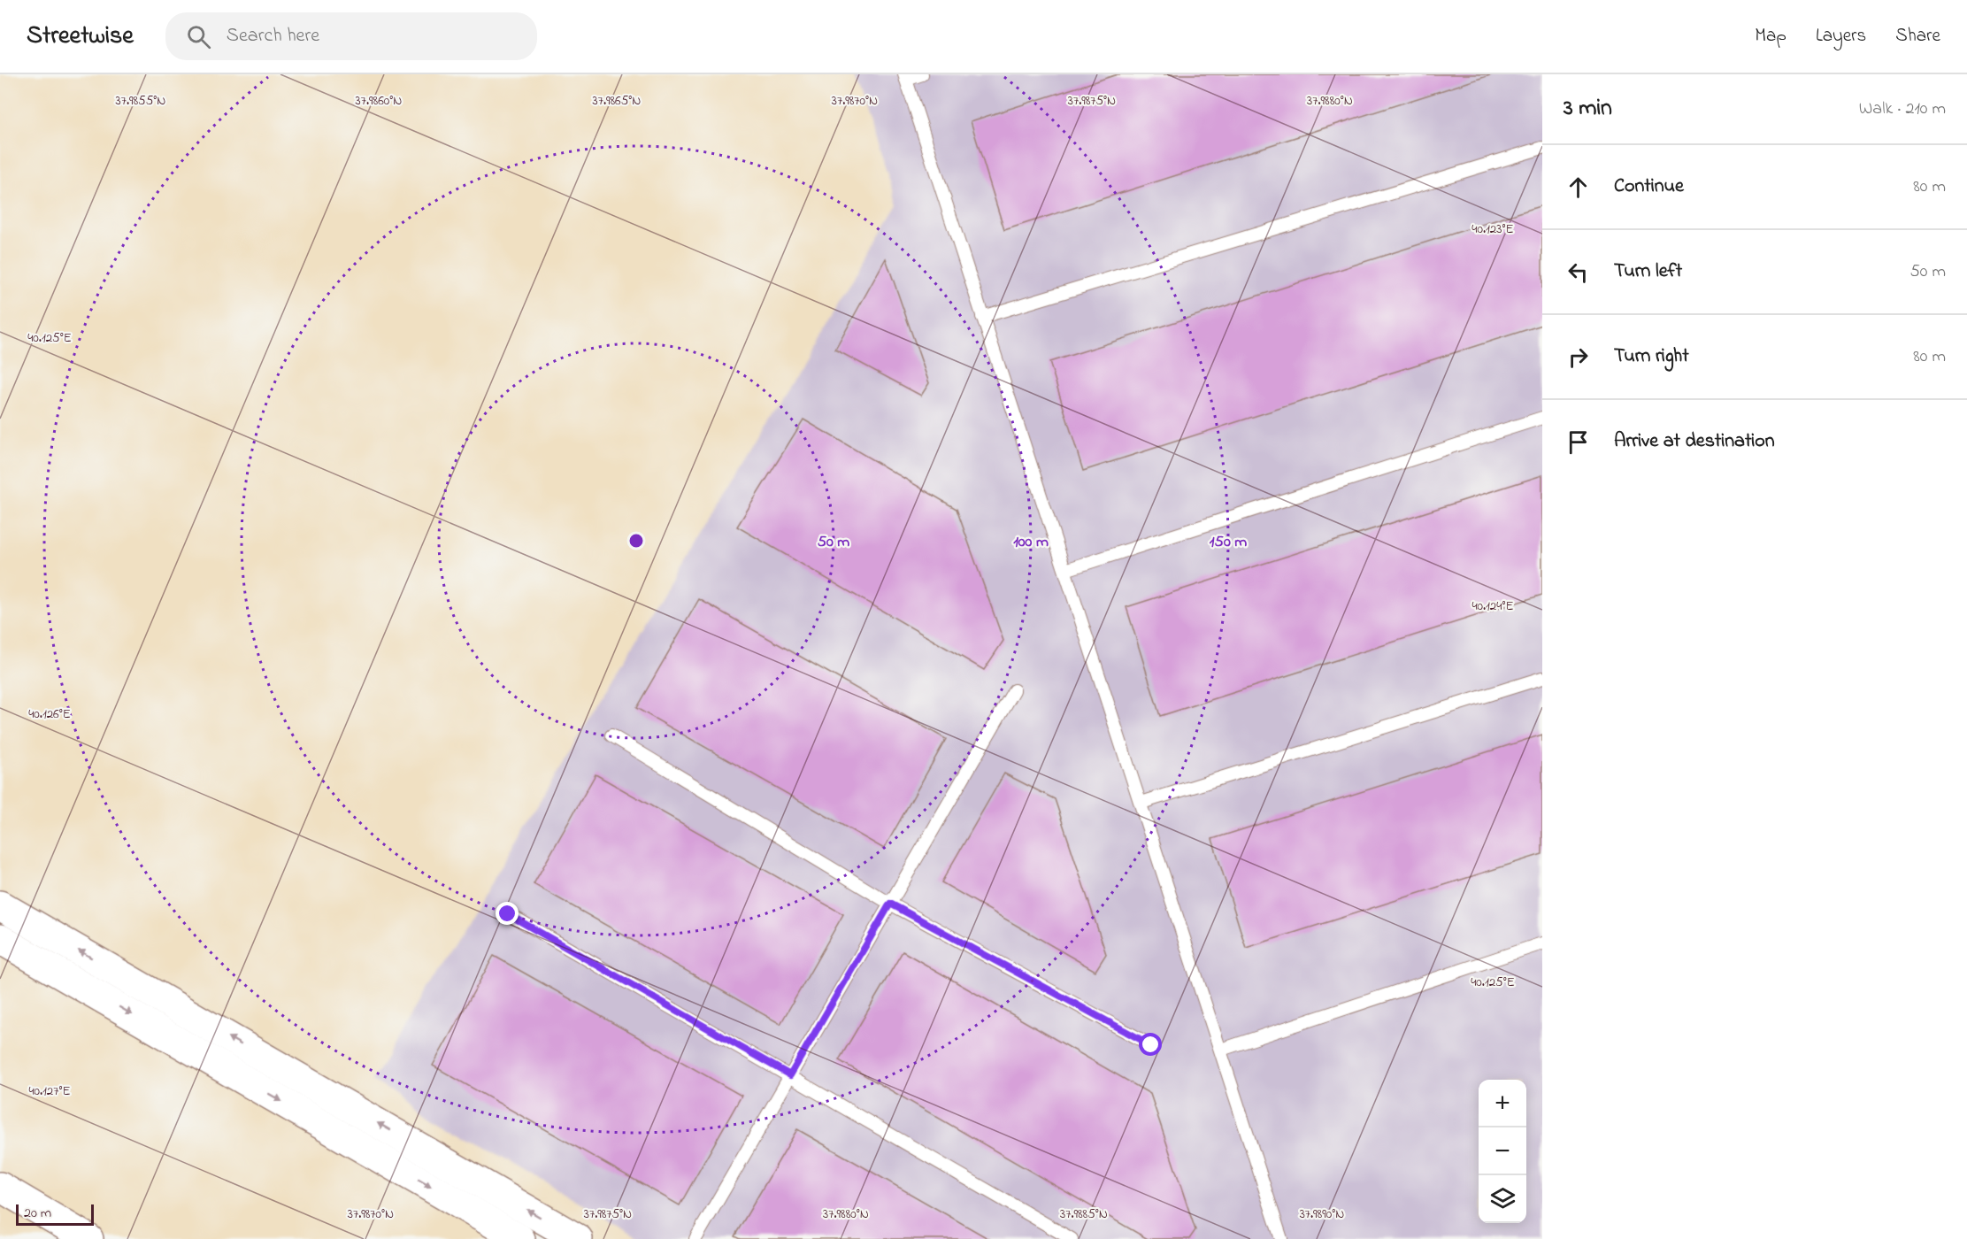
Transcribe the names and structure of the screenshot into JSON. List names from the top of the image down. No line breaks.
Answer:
{"scale_bar":"20 m","page":{"header":"Streetwise","search":"Search here","nav":["Map","Layers","Share"],"heading":["3 min","Walk · 210 m"],"list":[["Continue","80 m"],["Turn left","50 m"],["Turn right","80 m"],"Arrive at destination"],"map_buttons":["+","−"],"scale":"20 m"},"coordinates":["37.9855°N","37.9860°N","37.9865°N","37.9870°N","37.9875°N","37.9880°N","40.123°E","40.125°E","40.124°E","40.126°E","40.127°E","37.9885°N","37.9890°N"],"rings":["50 m","100 m","150 m"]}
